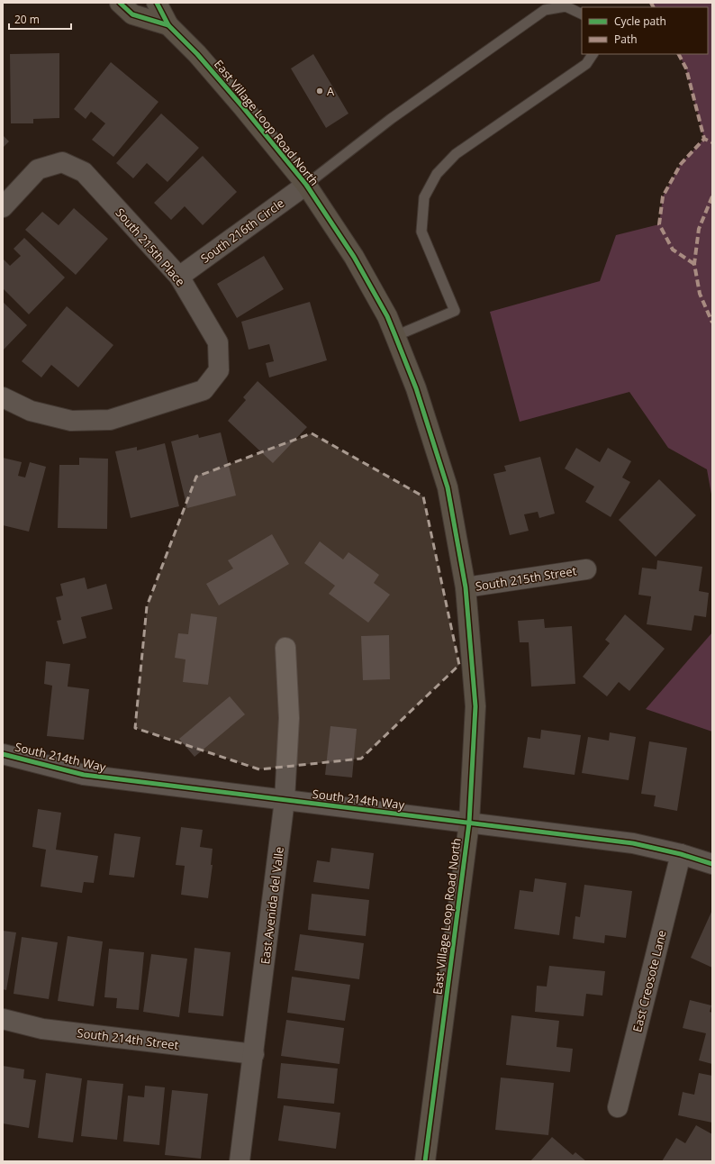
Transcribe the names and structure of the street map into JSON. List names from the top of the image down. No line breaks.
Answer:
{"streets":{"street":["East Village Loop Road North","South 216th Circle","South 215th Place","South 215th Street","South 214th Way","East Avenida del Valle","East Creosote Lane","South 214th Street"]},"crossings":[["East Village Loop Road North","South 216th Circle"],["East Village Loop Road North","South 215th Street"],["East Village Loop Road North","South 214th Way"],["South 216th Circle","South 215th Place"],["South 214th Way","East Avenida del Valle"],["South 214th Way","East Creosote Lane"],["East Avenida del Valle","South 214th Street"]],"places":["A"],"legend":["Cycle path","Path"],"scale_bar":"20 m"}
